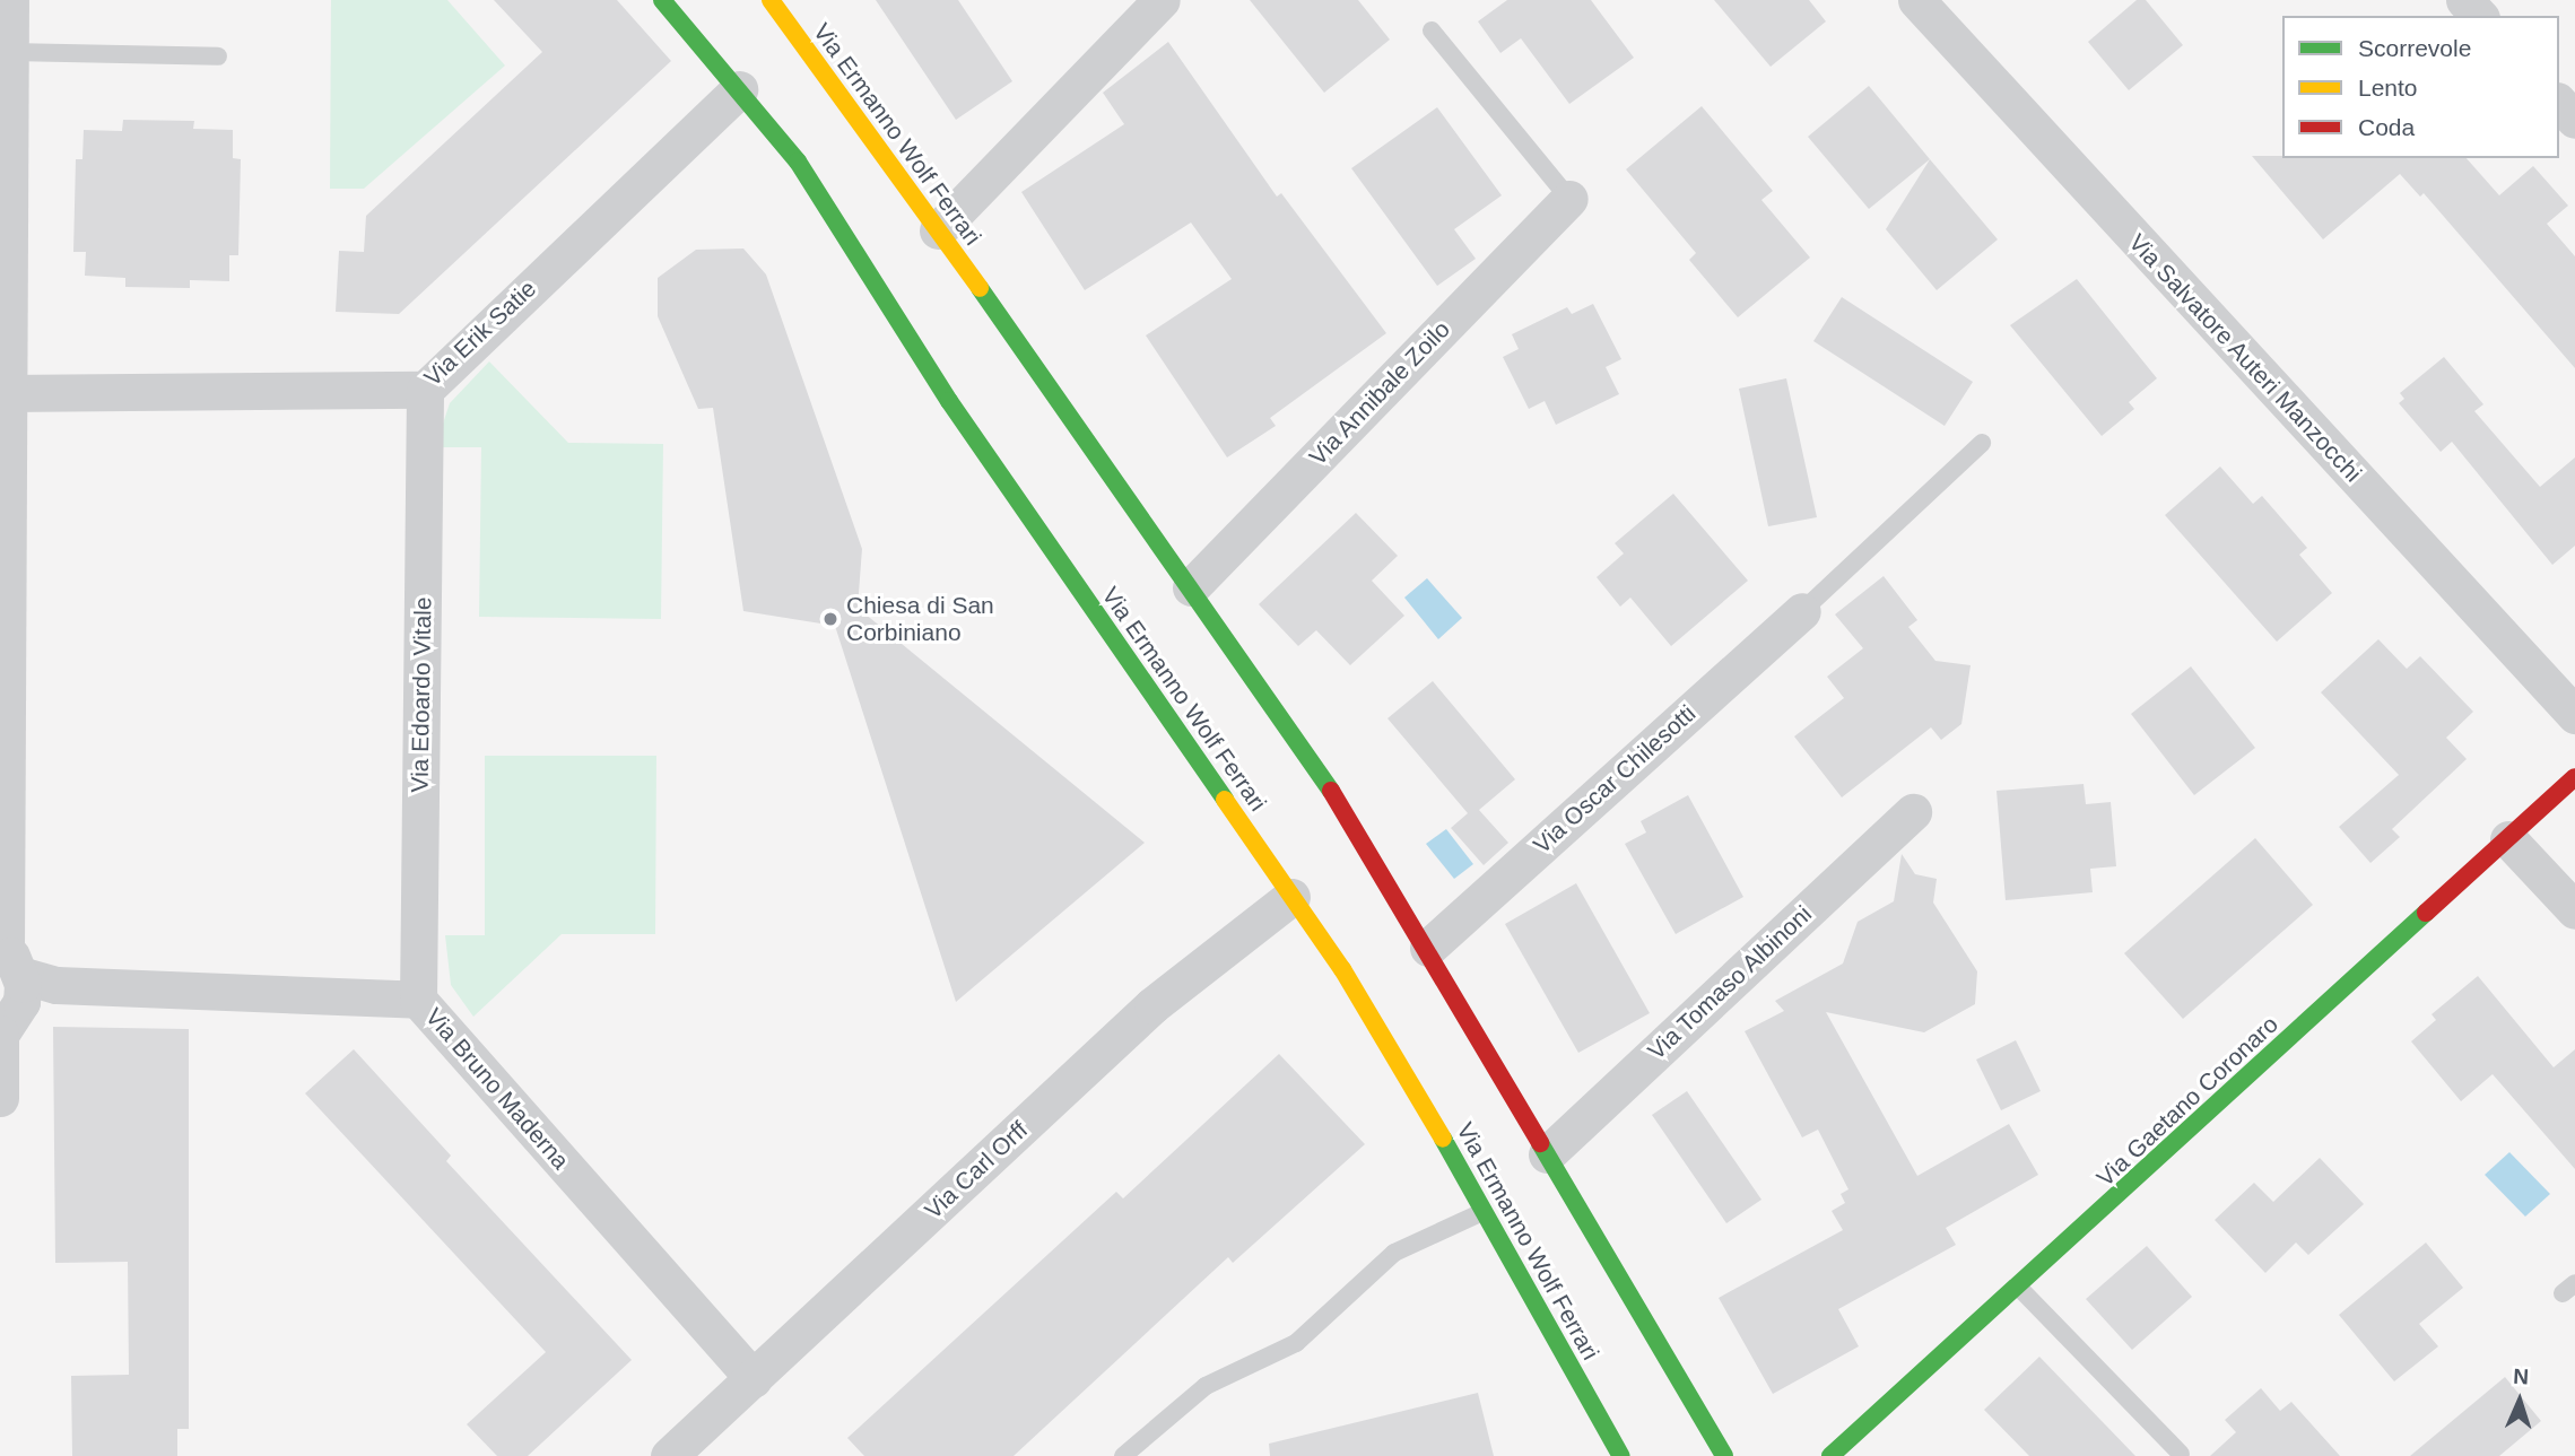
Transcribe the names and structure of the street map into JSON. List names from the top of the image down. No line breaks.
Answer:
{"streets":{"street":["Via Ermanno Wolf Ferrari","Via Erik Satie","Via Salvatore Auteri Manzocchi","Via Annibale Zoilo","Via Edoardo Vitale","Via Oscar Chilesotti","Via Tomaso Albinoni","Via Bruno Maderna","Via Gaetano Coronaro","Via Carl Orff"]},"crossings":[["Via Ermanno Wolf Ferrari","Via Erik Satie"],["Via Ermanno Wolf Ferrari","Via Annibale Zoilo"],["Via Ermanno Wolf Ferrari","Via Oscar Chilesotti"],["Via Ermanno Wolf Ferrari","Via Tomaso Albinoni"],["Via Ermanno Wolf Ferrari","Via Carl Orff"],["Via Erik Satie","Via Edoardo Vitale"],["Via Edoardo Vitale","Via Bruno Maderna"],["Via Bruno Maderna","Via Carl Orff"]],"places":["Chiesa di San Corbiniano"],"legend":["Scorrevole","Lento","Coda"],"north":"top"}
